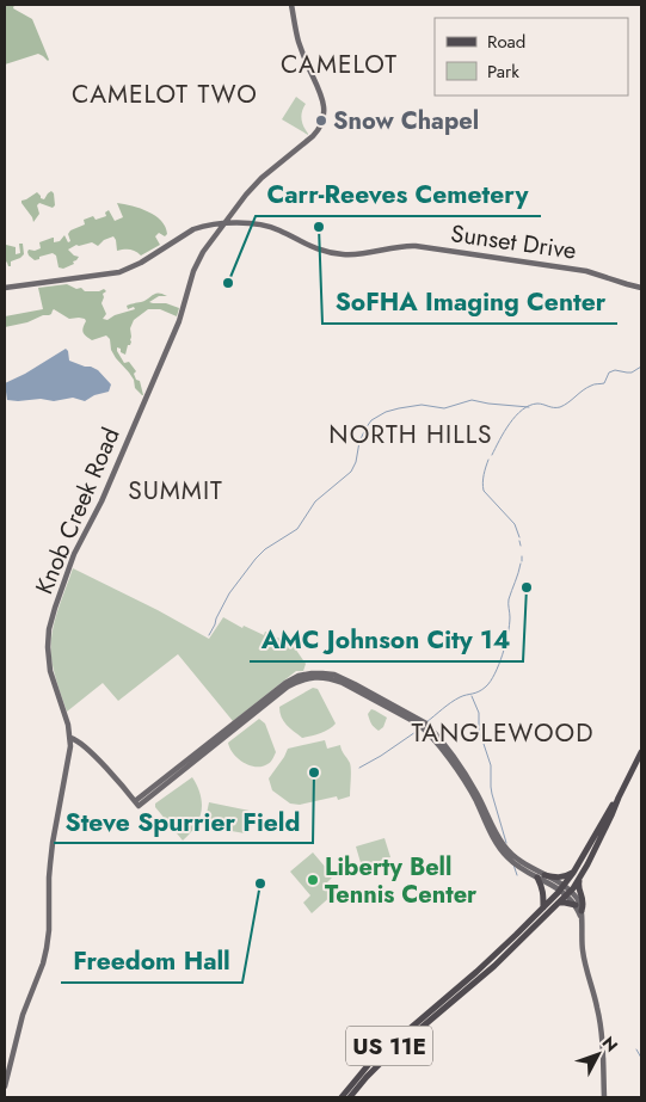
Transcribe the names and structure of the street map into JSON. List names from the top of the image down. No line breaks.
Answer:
{"streets":{"main road":["Sunset Drive","Knob Creek Road","US 11E"]},"crossings":[["Sunset Drive","Knob Creek Road"]],"districts":["CAMELOT","CAMELOT TWO","NORTH HILLS","SUMMIT","TANGLEWOOD"],"places":["Snow Chapel","SoFHA Imaging Center","Carr-Reeves Cemetery","AMC Johnson City 14","Steve Spurrier Field","Liberty Bell Tennis Center","Freedom Hall"],"legend":["Road","Park"],"north":"top right"}
